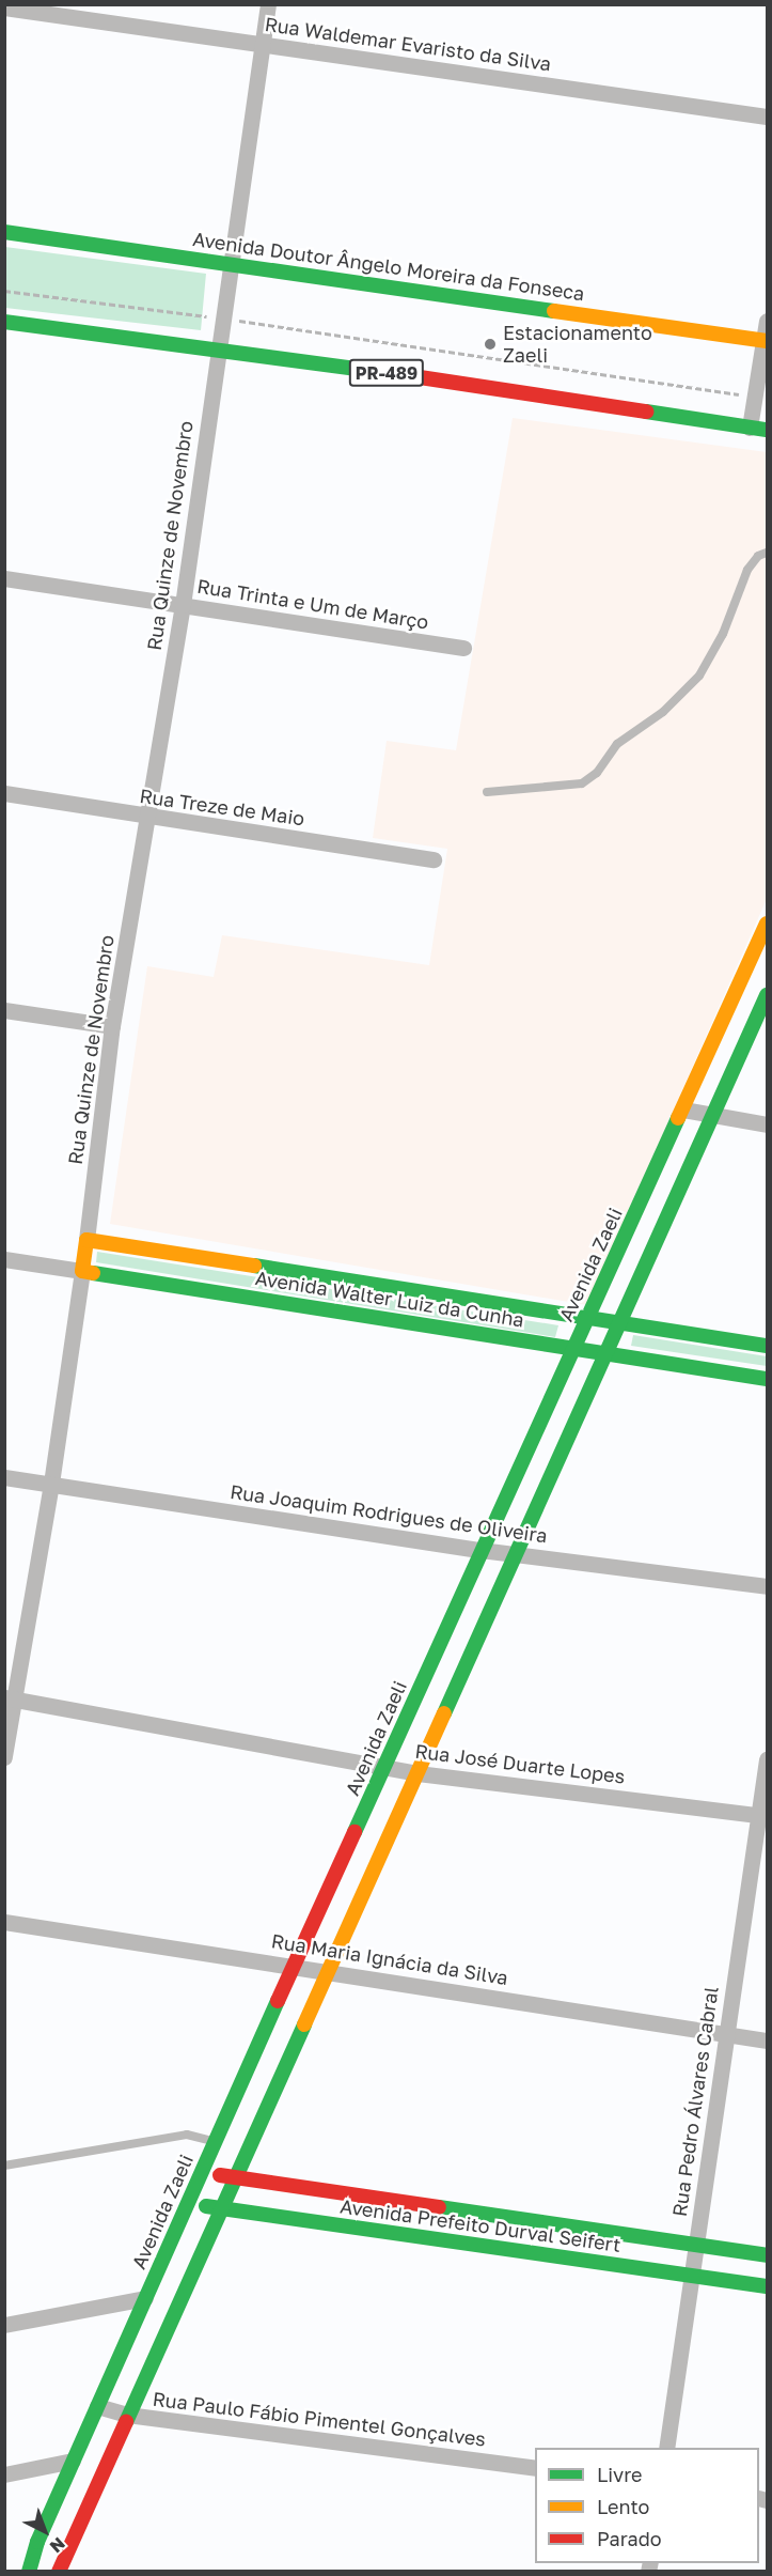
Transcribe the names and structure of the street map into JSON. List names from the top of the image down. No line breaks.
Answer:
{"streets":{"street":["Rua Waldemar Evaristo da Silva","Avenida Doutor Ângelo Moreira da Fonseca","PR-489","Rua Quinze de Novembro","Rua Trinta e Um de Março","Rua Treze de Maio","Avenida Zaeli","Avenida Walter Luiz da Cunha","Rua Joaquim Rodrigues de Oliveira","Rua José Duarte Lopes","Rua Maria Ignácia da Silva","Rua Pedro Álvares Cabral","Avenida Prefeito Durval Seifert","Rua Paulo Fábio Pimentel Gonçalves"]},"crossings":[["Rua Waldemar Evaristo da Silva","Rua Quinze de Novembro"],["Avenida Doutor Ângelo Moreira da Fonseca","Rua Quinze de Novembro"],["PR-489","Rua Quinze de Novembro"],["Rua Quinze de Novembro","Rua Trinta e Um de Março"],["Rua Quinze de Novembro","Rua Treze de Maio"],["Rua Quinze de Novembro","Avenida Walter Luiz da Cunha"],["Rua Quinze de Novembro","Rua Joaquim Rodrigues de Oliveira"],["Rua Quinze de Novembro","Rua José Duarte Lopes"],["Avenida Zaeli","Avenida Walter Luiz da Cunha"],["Avenida Zaeli","Rua Joaquim Rodrigues de Oliveira"],["Avenida Zaeli","Rua José Duarte Lopes"],["Avenida Zaeli","Rua Maria Ignácia da Silva"],["Avenida Zaeli","Avenida Prefeito Durval Seifert"],["Avenida Zaeli","Rua Paulo Fábio Pimentel Gonçalves"],["Rua José Duarte Lopes","Rua Pedro Álvares Cabral"],["Rua Maria Ignácia da Silva","Rua Pedro Álvares Cabral"],["Rua Pedro Álvares Cabral","Avenida Prefeito Durval Seifert"]],"places":["Estacionamento Zaeli"],"legend":["Livre","Lento","Parado"],"north":"bottom right"}
